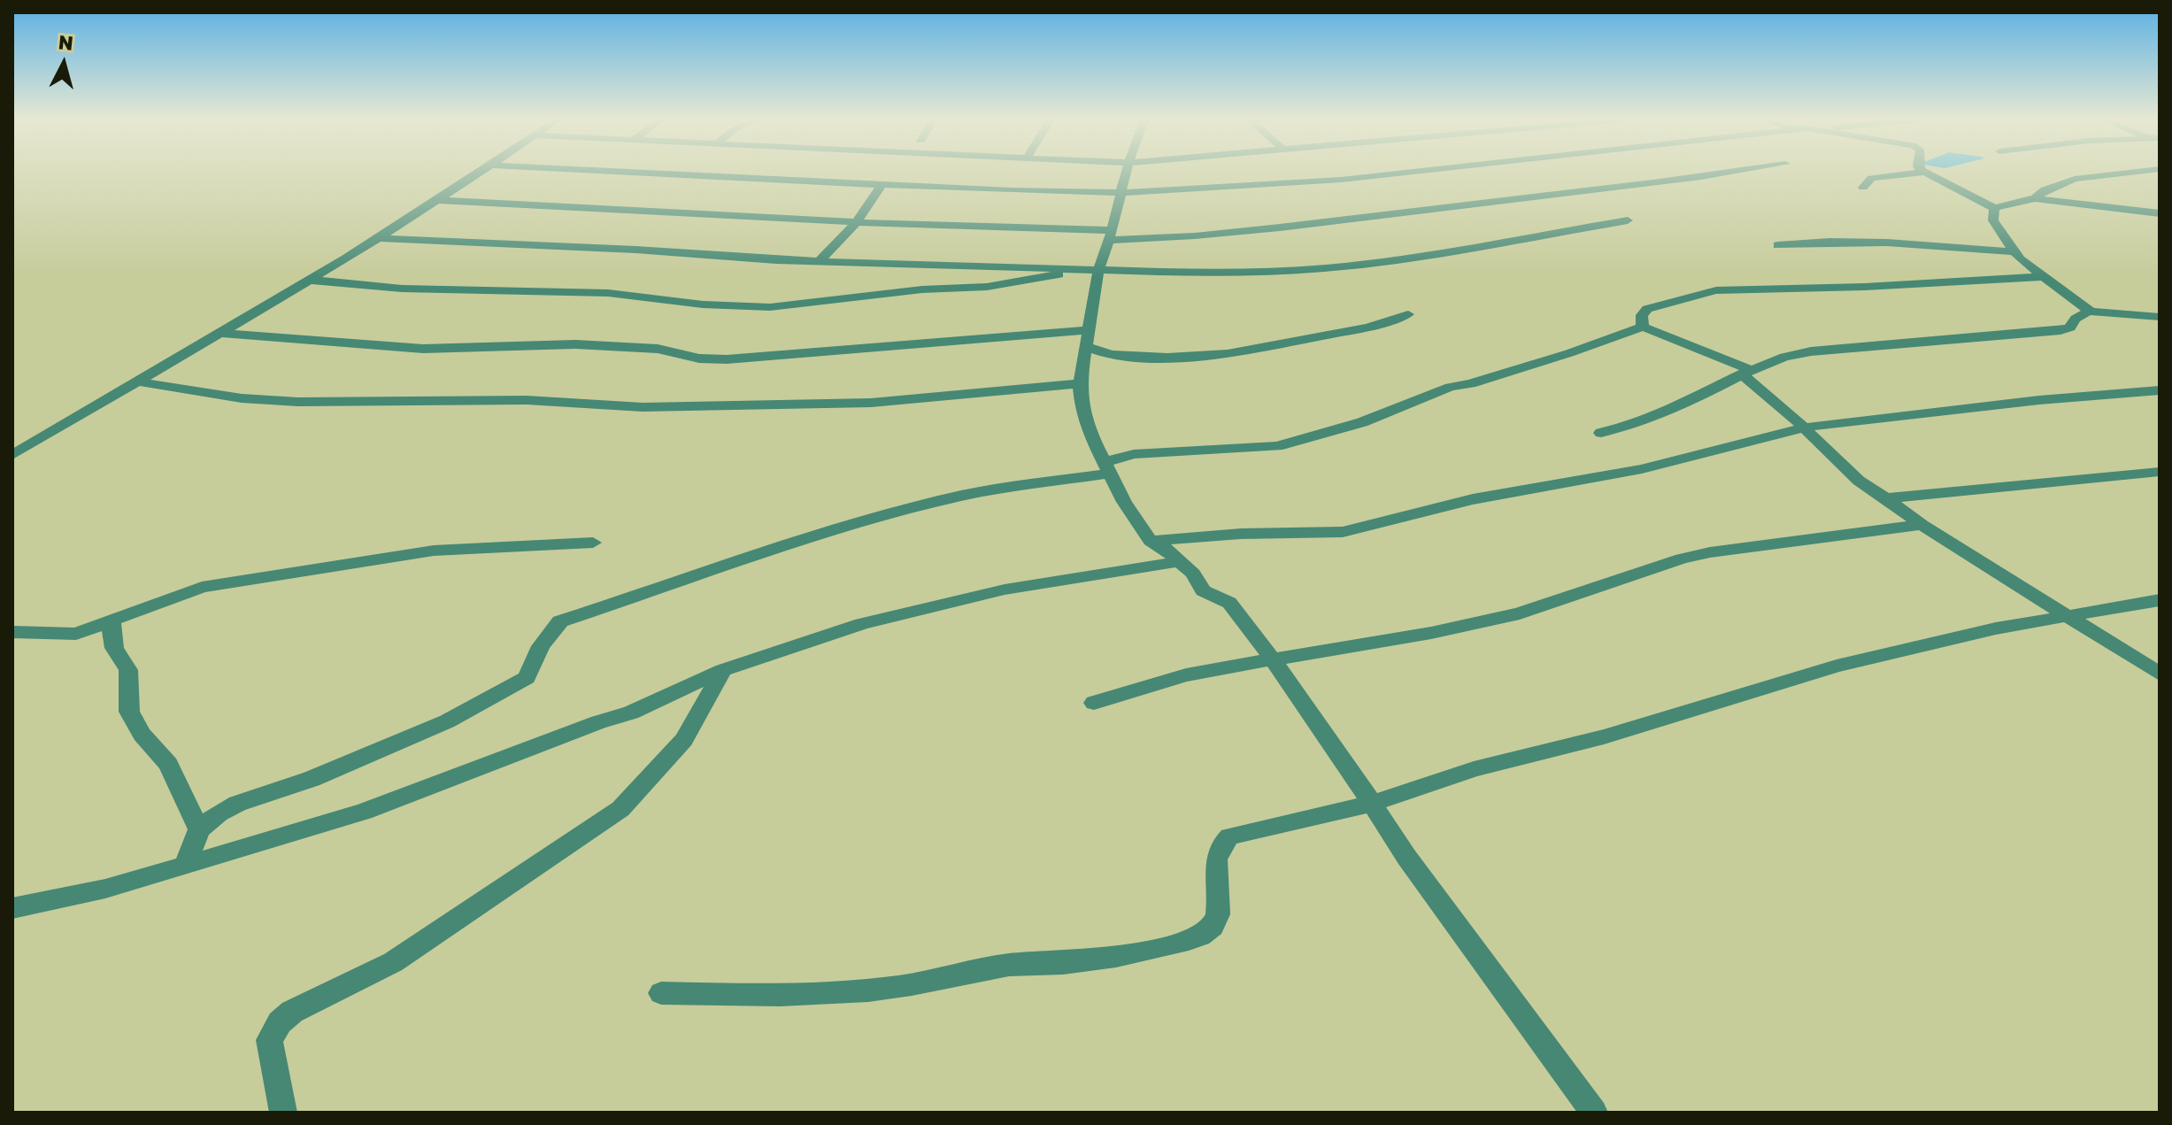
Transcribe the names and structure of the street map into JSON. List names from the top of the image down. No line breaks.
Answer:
{"north":"top"}
